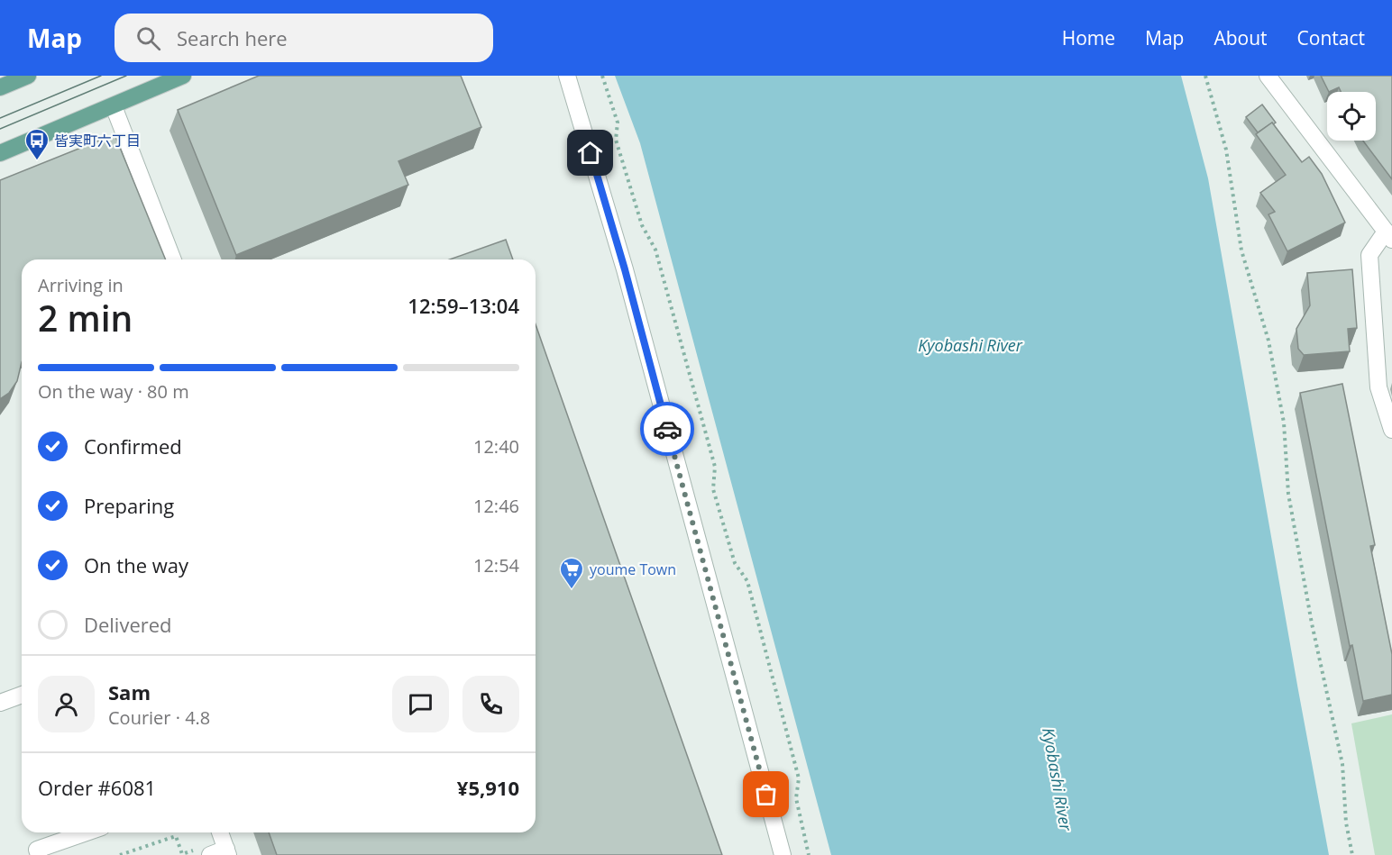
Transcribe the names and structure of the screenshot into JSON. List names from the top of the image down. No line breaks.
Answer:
{"water":["Kyobashi River"],"places":{"bus stop":["皆実町六丁目"],"supermarket":["youme Town"]},"page":{"header":"Map","search":"Search here","nav":["Home","Map","About","Contact"],"heading":["2 min","Arriving in","12:59–13:04"],"panel":["Sam","Courier · 4.8","Order #6081","¥5,910"],"bar":"On the way · 80 m","list":[["Confirmed","12:40"],["Preparing","12:46"],["On the way","12:54"],"Delivered"]}}
